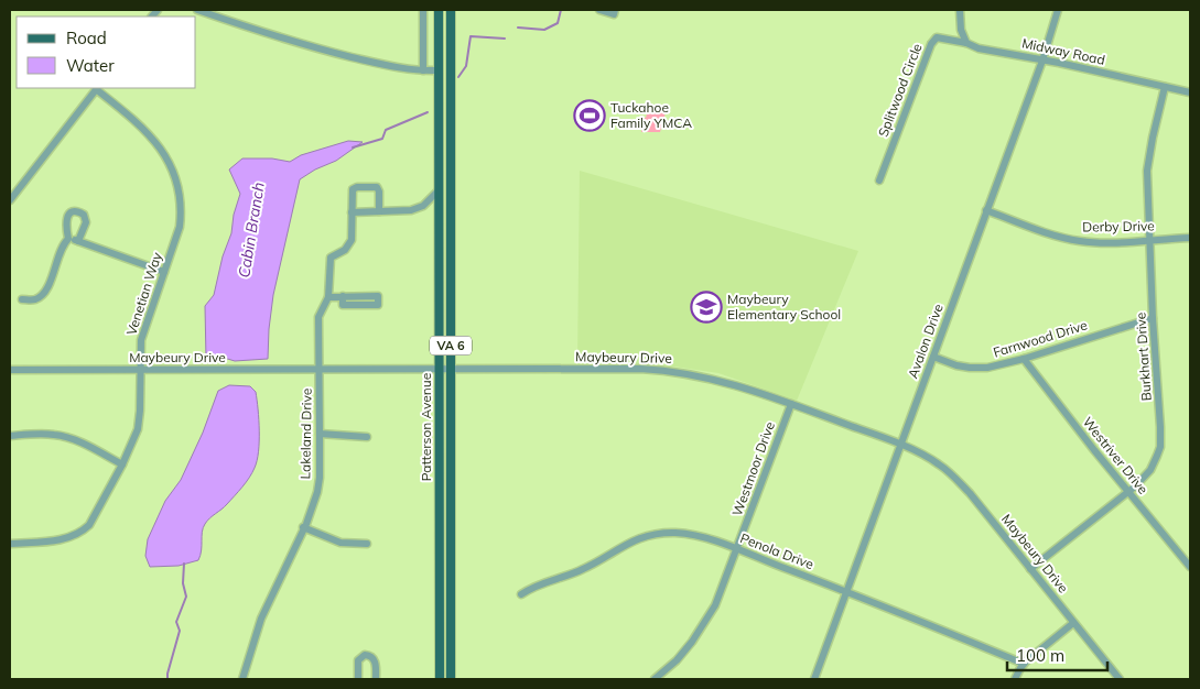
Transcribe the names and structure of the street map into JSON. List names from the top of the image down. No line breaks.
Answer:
{"streets":{"main road":["VA 6","Patterson Avenue"],"street":["Midway Road","Splitwood Circle","Derby Drive","Venetian Way","Farnwood Drive","Avalon Drive","Burkhart Drive","Maybeury Drive","Lakeland Drive","Westriver Drive","Westmoor Drive","Penola Drive"]},"crossings":[["Midway Road","Splitwood Circle"],["Midway Road","Avalon Drive"],["Midway Road","Burkhart Drive"],["Derby Drive","Avalon Drive"],["Derby Drive","Burkhart Drive"],["Venetian Way","Maybeury Drive"],["Farnwood Drive","Avalon Drive"],["Farnwood Drive","Burkhart Drive"],["Farnwood Drive","Westriver Drive"],["Avalon Drive","Maybeury Drive"],["Avalon Drive","Penola Drive"],["Burkhart Drive","Maybeury Drive"],["Burkhart Drive","Westriver Drive"],["Maybeury Drive","Patterson Avenue"],["Maybeury Drive","Lakeland Drive"],["Maybeury Drive","Westmoor Drive"],["Westmoor Drive","Penola Drive"]],"water":["Cabin Branch"],"places":{"sports":["Tuckahoe Family YMCA"],"school or university":["Maybeury Elementary School"]},"legend":["Road","Water"],"scale_bar":"100 m"}
